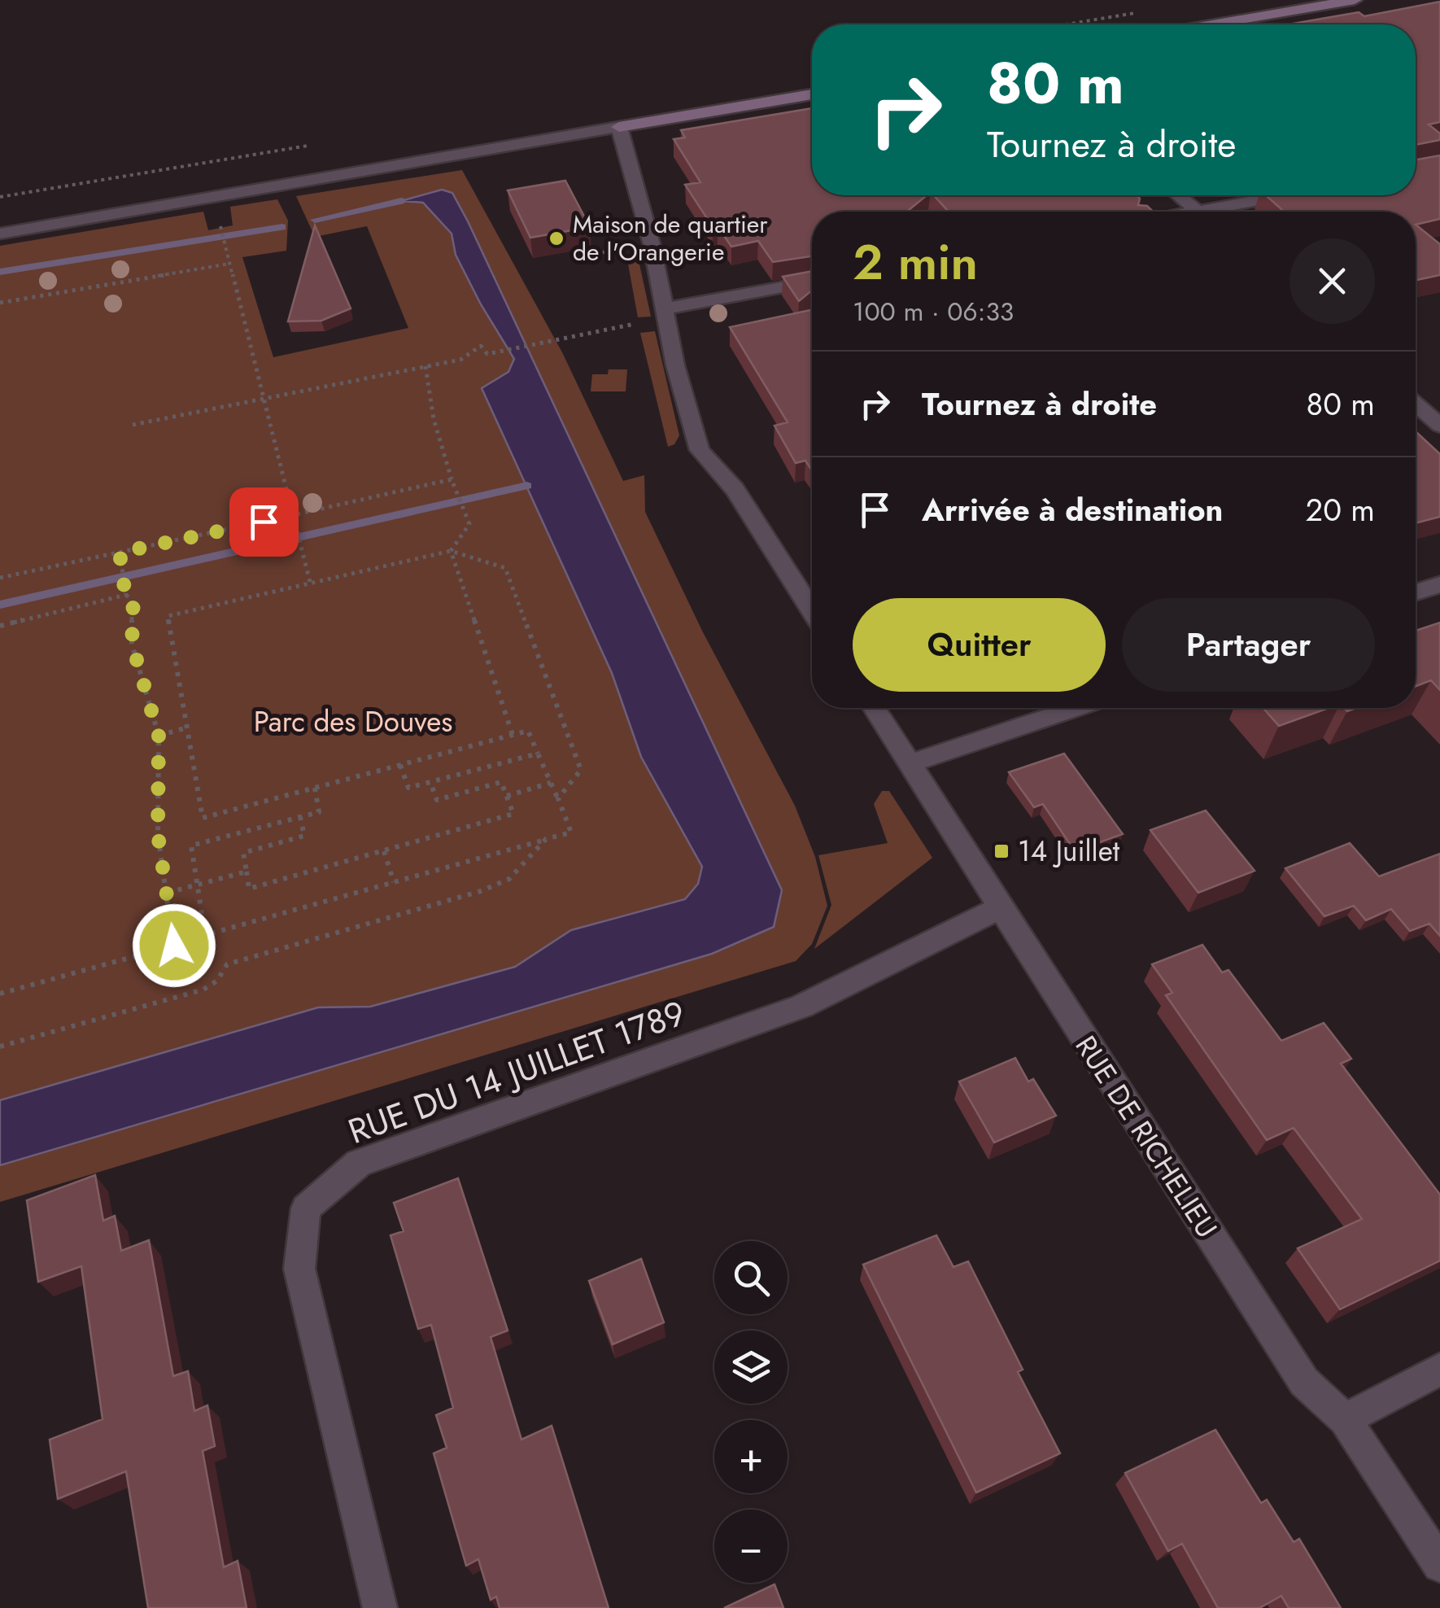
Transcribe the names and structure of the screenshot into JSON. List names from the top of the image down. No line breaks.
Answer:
{"streets":{"street":["RUE DU 14 JUILLET 1789","RUE DE RICHELIEU"]},"crossings":[["RUE DU 14 JUILLET 1789","RUE DE RICHELIEU"]],"parks":["Parc des Douves"],"places":{"other":["Maison de quartier de l'Orangerie"],"transit":["14 Juillet"]},"page":{"turn":["80 m","Tournez à droite"],"heading":["2 min","100 m · 06:33"],"list":[{"name":"Tournez à droite","value":"80 m"},{"name":"Arrivée à destination","value":"20 m"}],"buttons":["Quitter","Partager"],"map_buttons":["+","−"]}}
